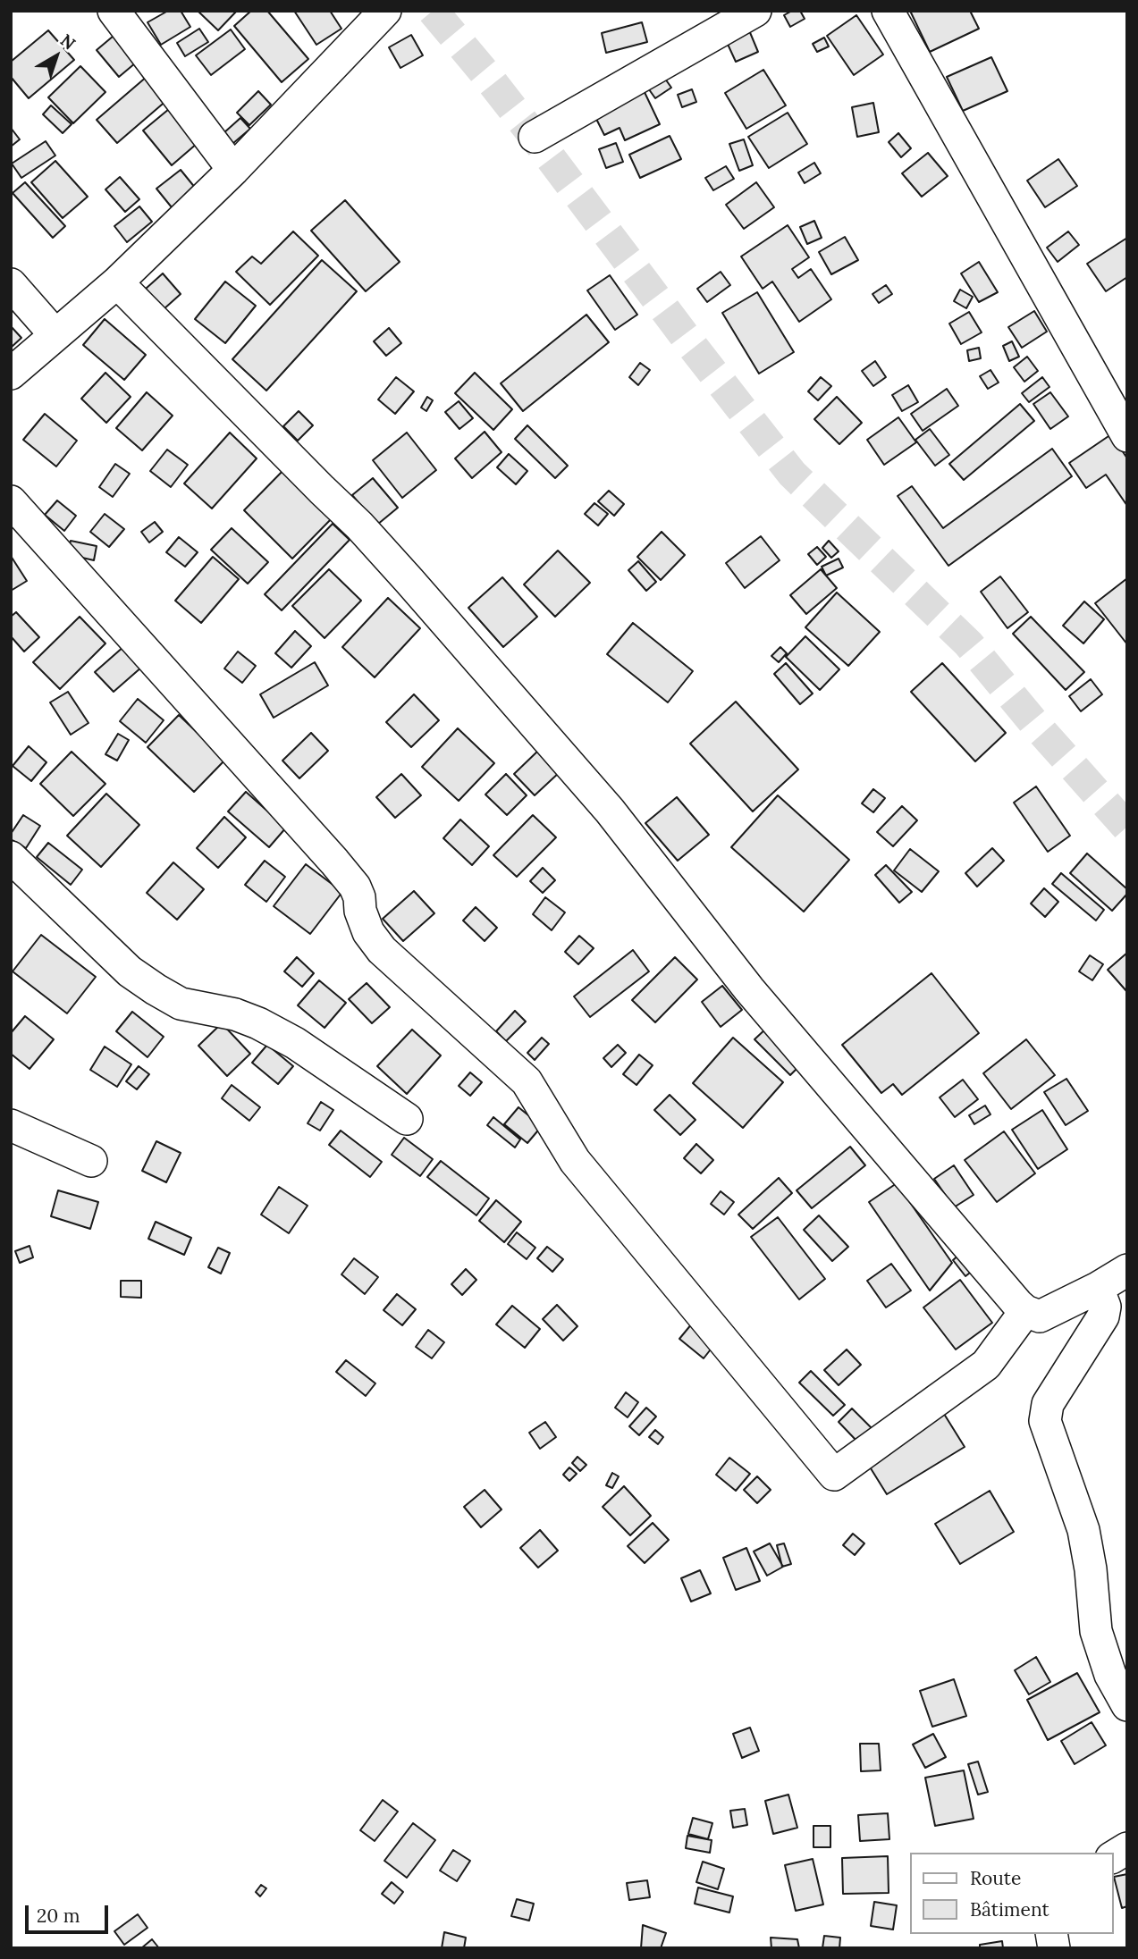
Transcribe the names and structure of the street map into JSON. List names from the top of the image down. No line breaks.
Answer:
{"legend":["Route","Bâtiment"],"scale_bar":"20 m","north":"top right"}
